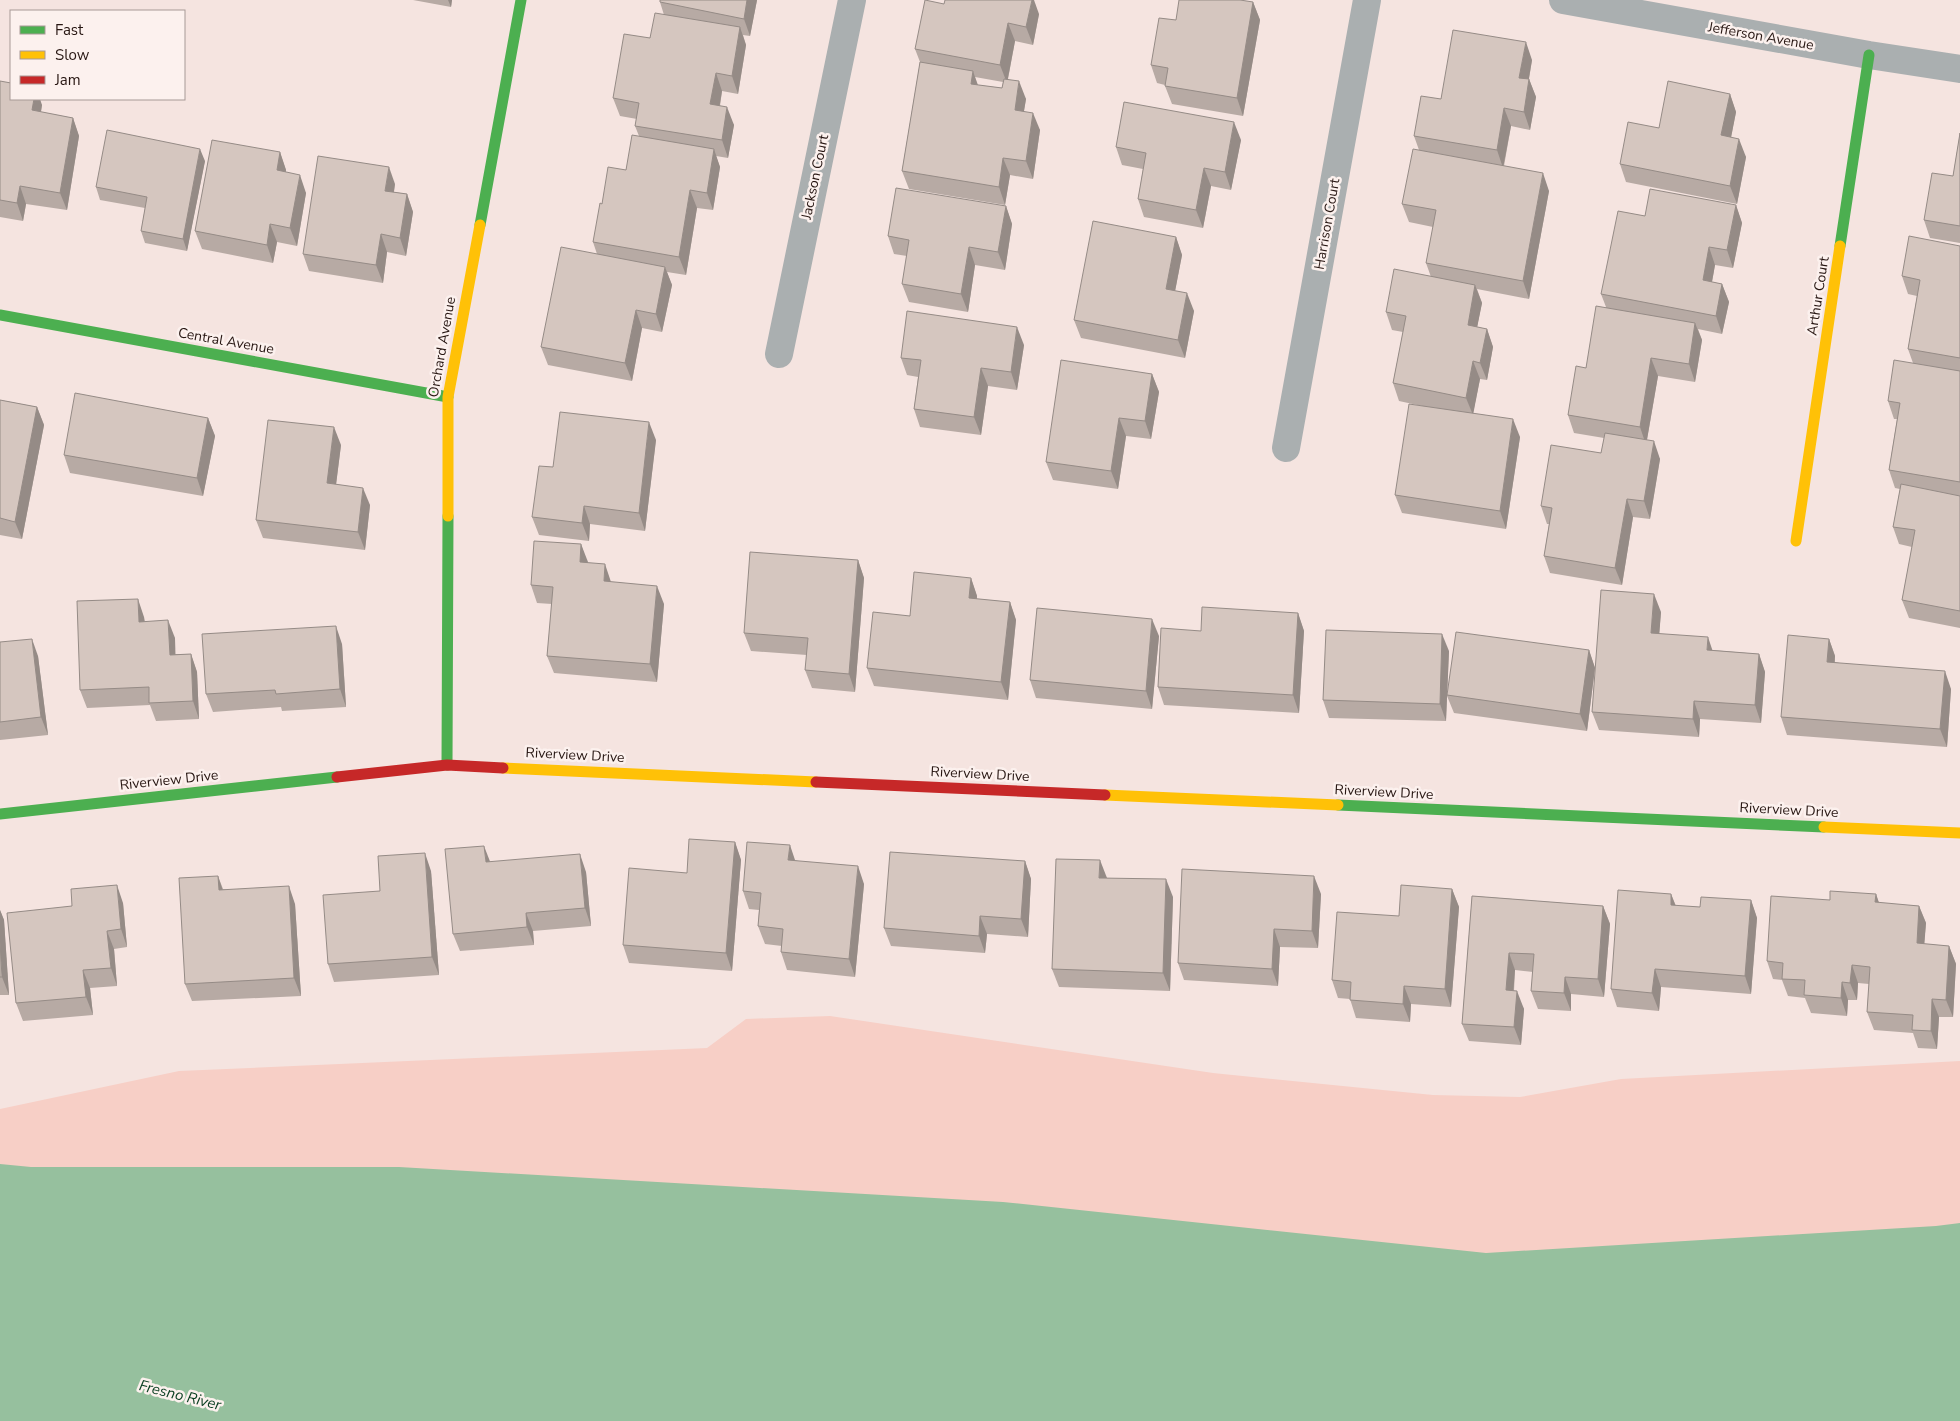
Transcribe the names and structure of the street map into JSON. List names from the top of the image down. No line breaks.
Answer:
{"streets":{"street":["Jefferson Avenue","Jackson Court","Harrison Court","Arthur Court","Central Avenue","Orchard Avenue","Riverview Drive"]},"crossings":[["Jefferson Avenue","Arthur Court"],["Central Avenue","Orchard Avenue"],["Orchard Avenue","Riverview Drive"]],"water":["Fresno River"],"legend":["Fast","Slow","Jam"]}
